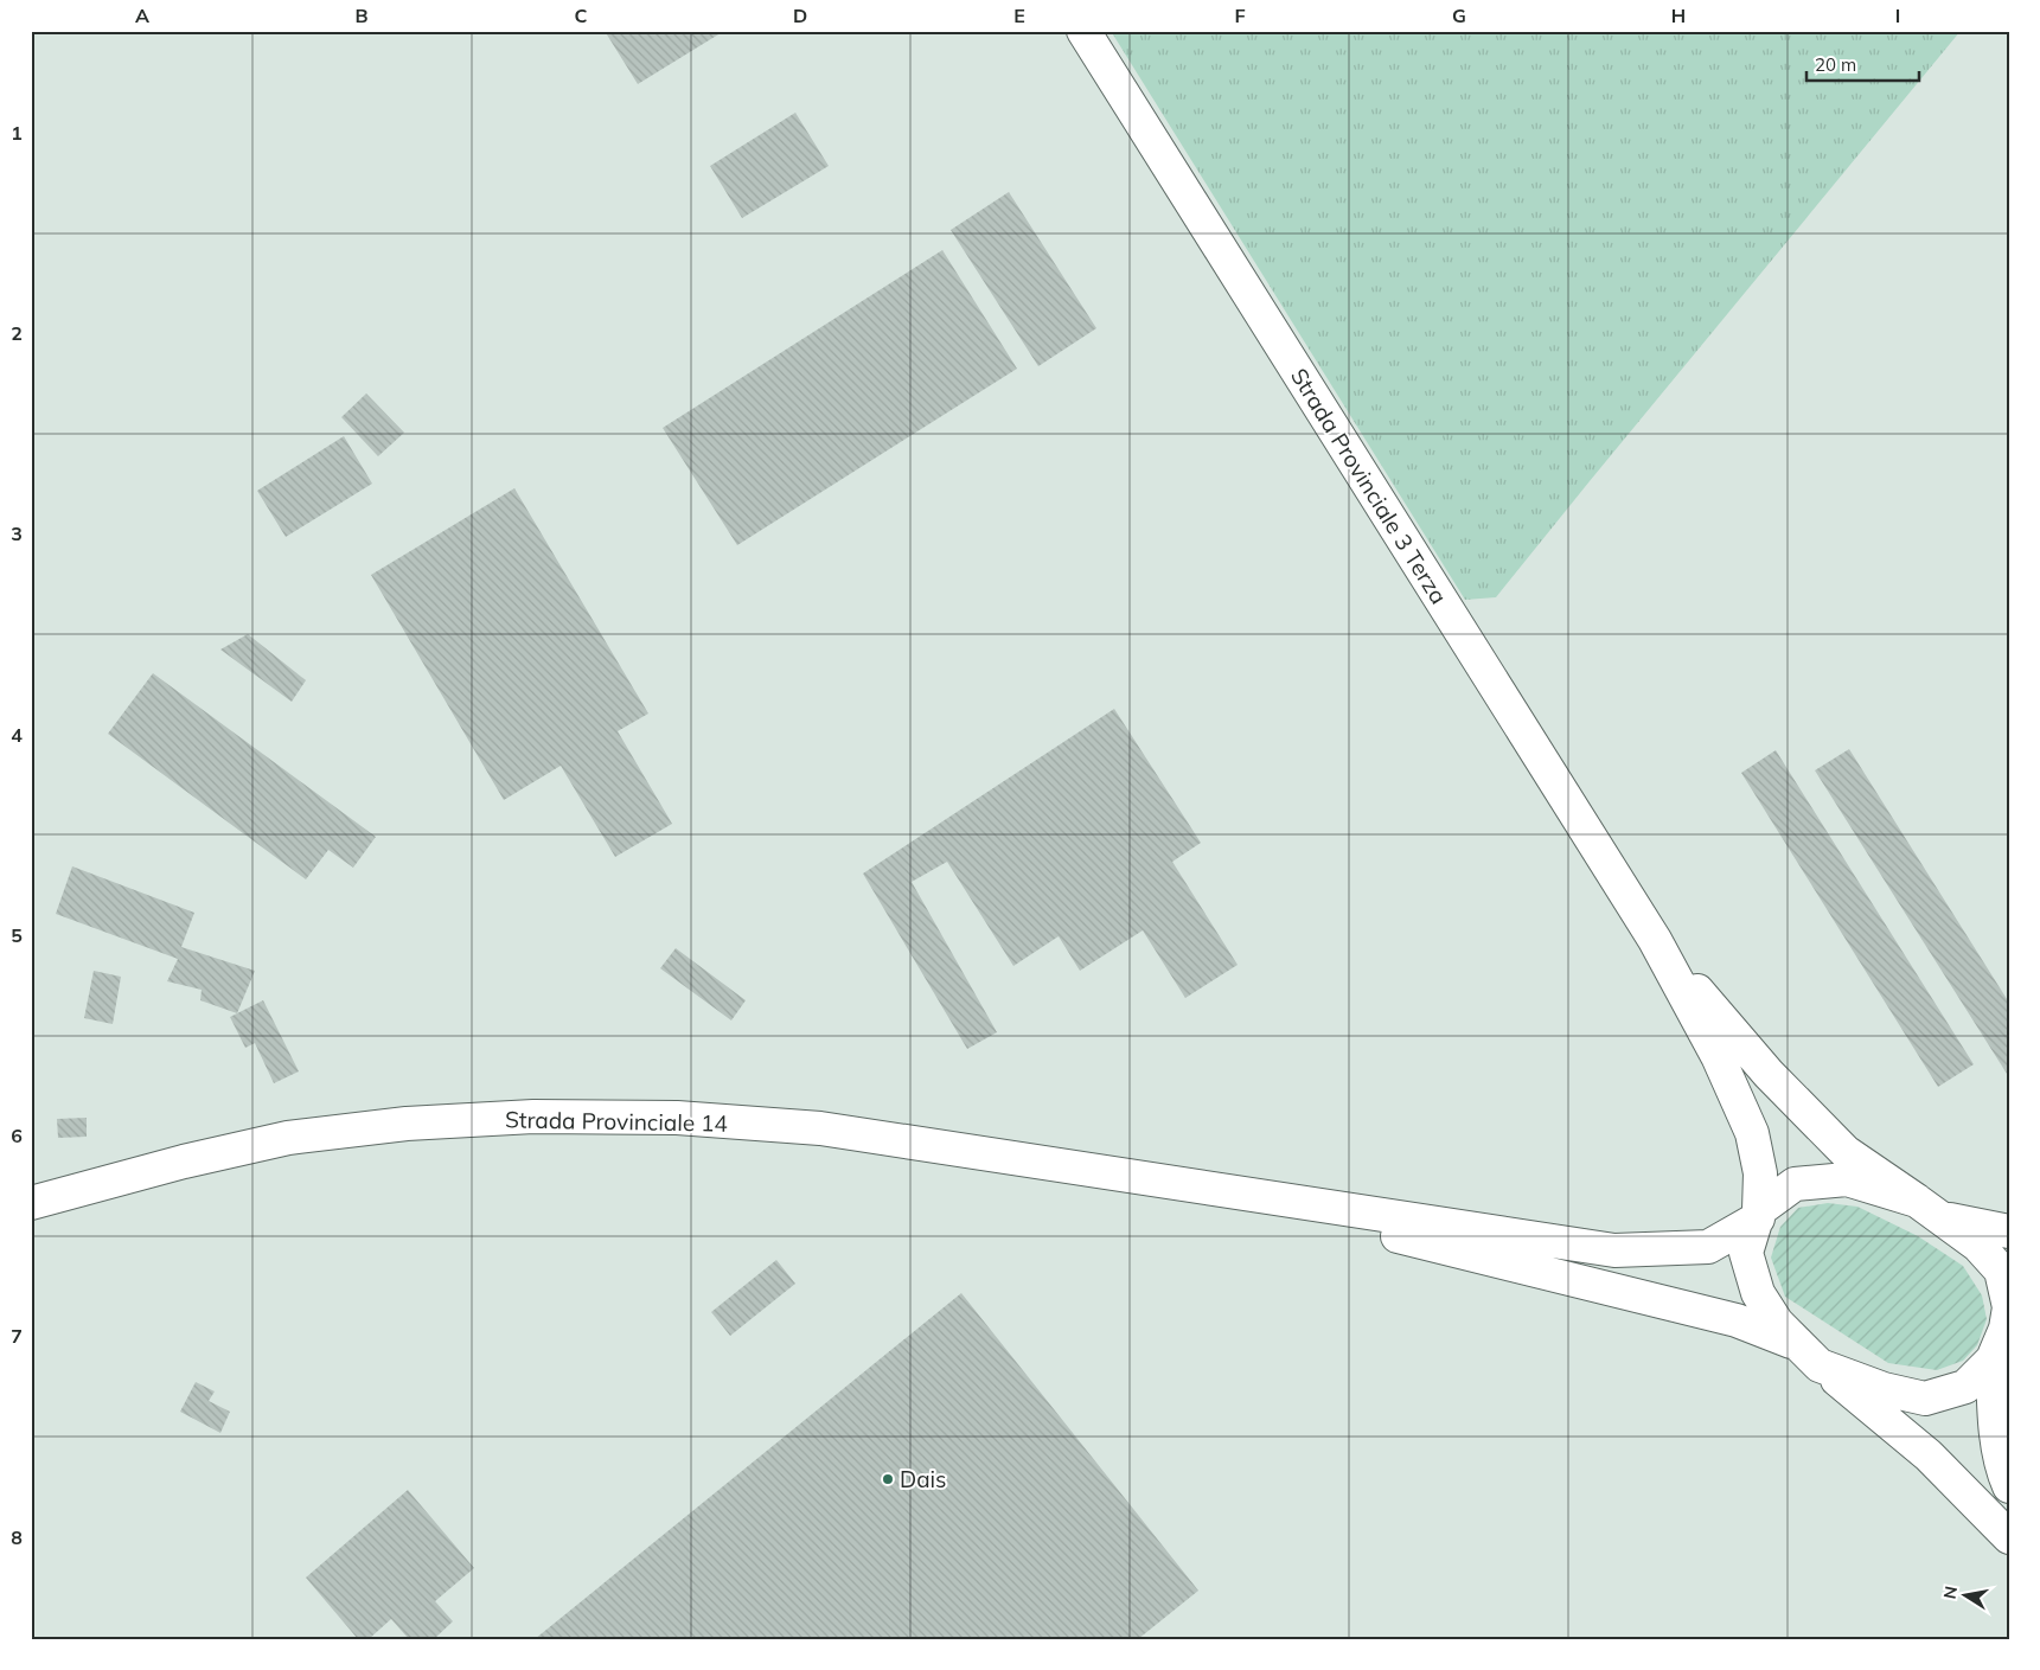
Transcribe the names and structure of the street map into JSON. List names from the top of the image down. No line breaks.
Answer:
{"streets":{"main road":["Strada Provinciale 3 Terza","Strada Provinciale 14"]},"places":["Dais"],"scale_bar":"20 m","north":"left","grid":{"columns":["A","B","C","D","E","F","G","H","I"],"rows":["1","2","3","4","5","6","7","8"]}}
